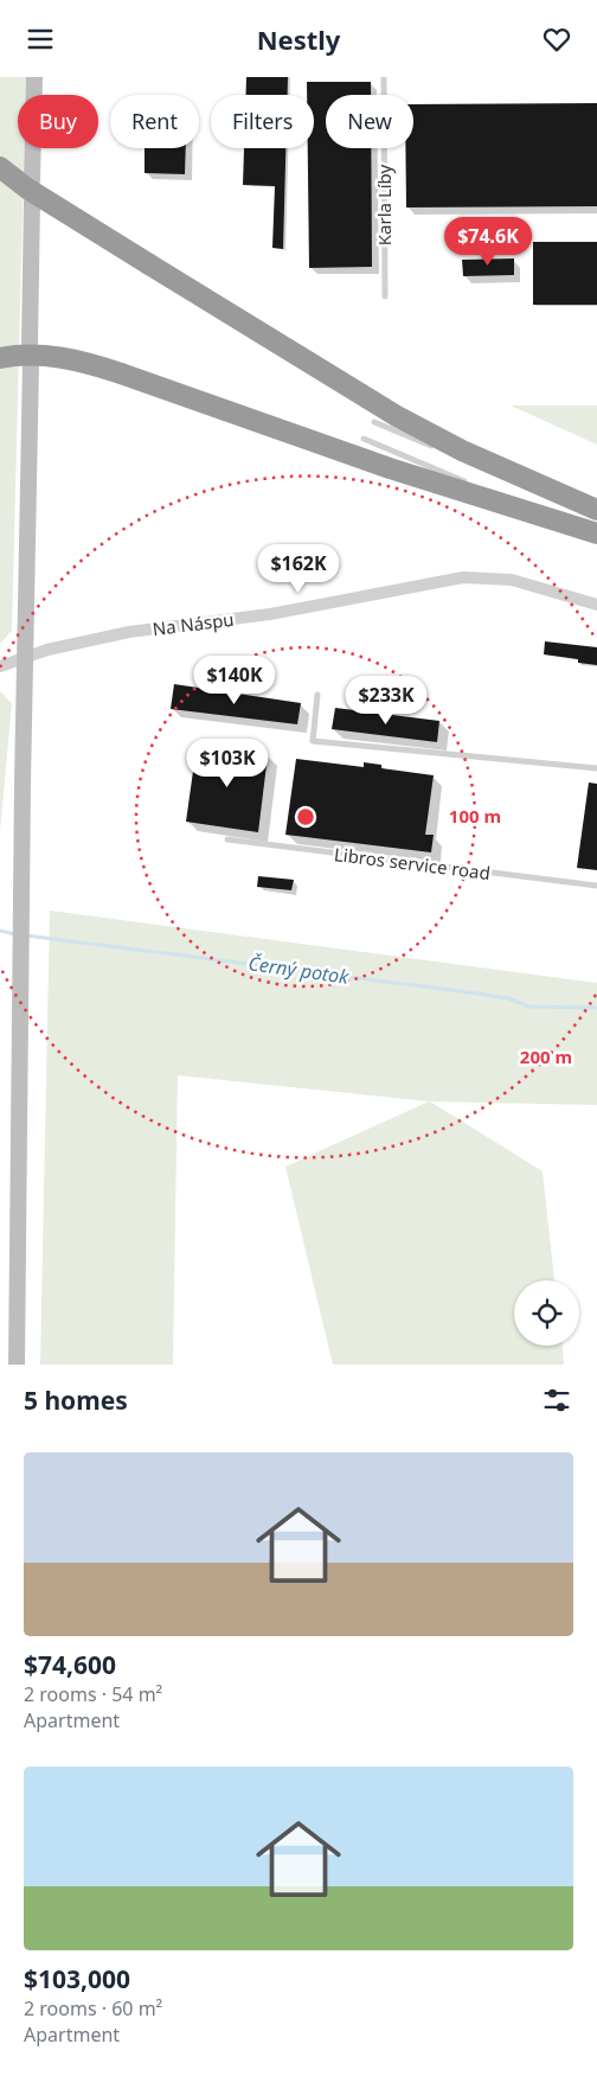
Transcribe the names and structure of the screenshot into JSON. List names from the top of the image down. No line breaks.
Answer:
{"streets":{"street":["Na Náspu"],"lane":["Karla Líby","Libros service road"]},"water":["Černý potok"],"page":{"header":"Nestly","chip":["Buy","Rent","Filters","New"],"price":["$74.6K","$162K","$140K","$233K","$103K"],"heading":"5 homes","list":[{"name":"$74,600","note":"2 rooms · 54 m² · Apartment"},{"name":"$103,000","note":"2 rooms · 60 m² · Apartment"}]},"rings":["100 m","200 m"]}
